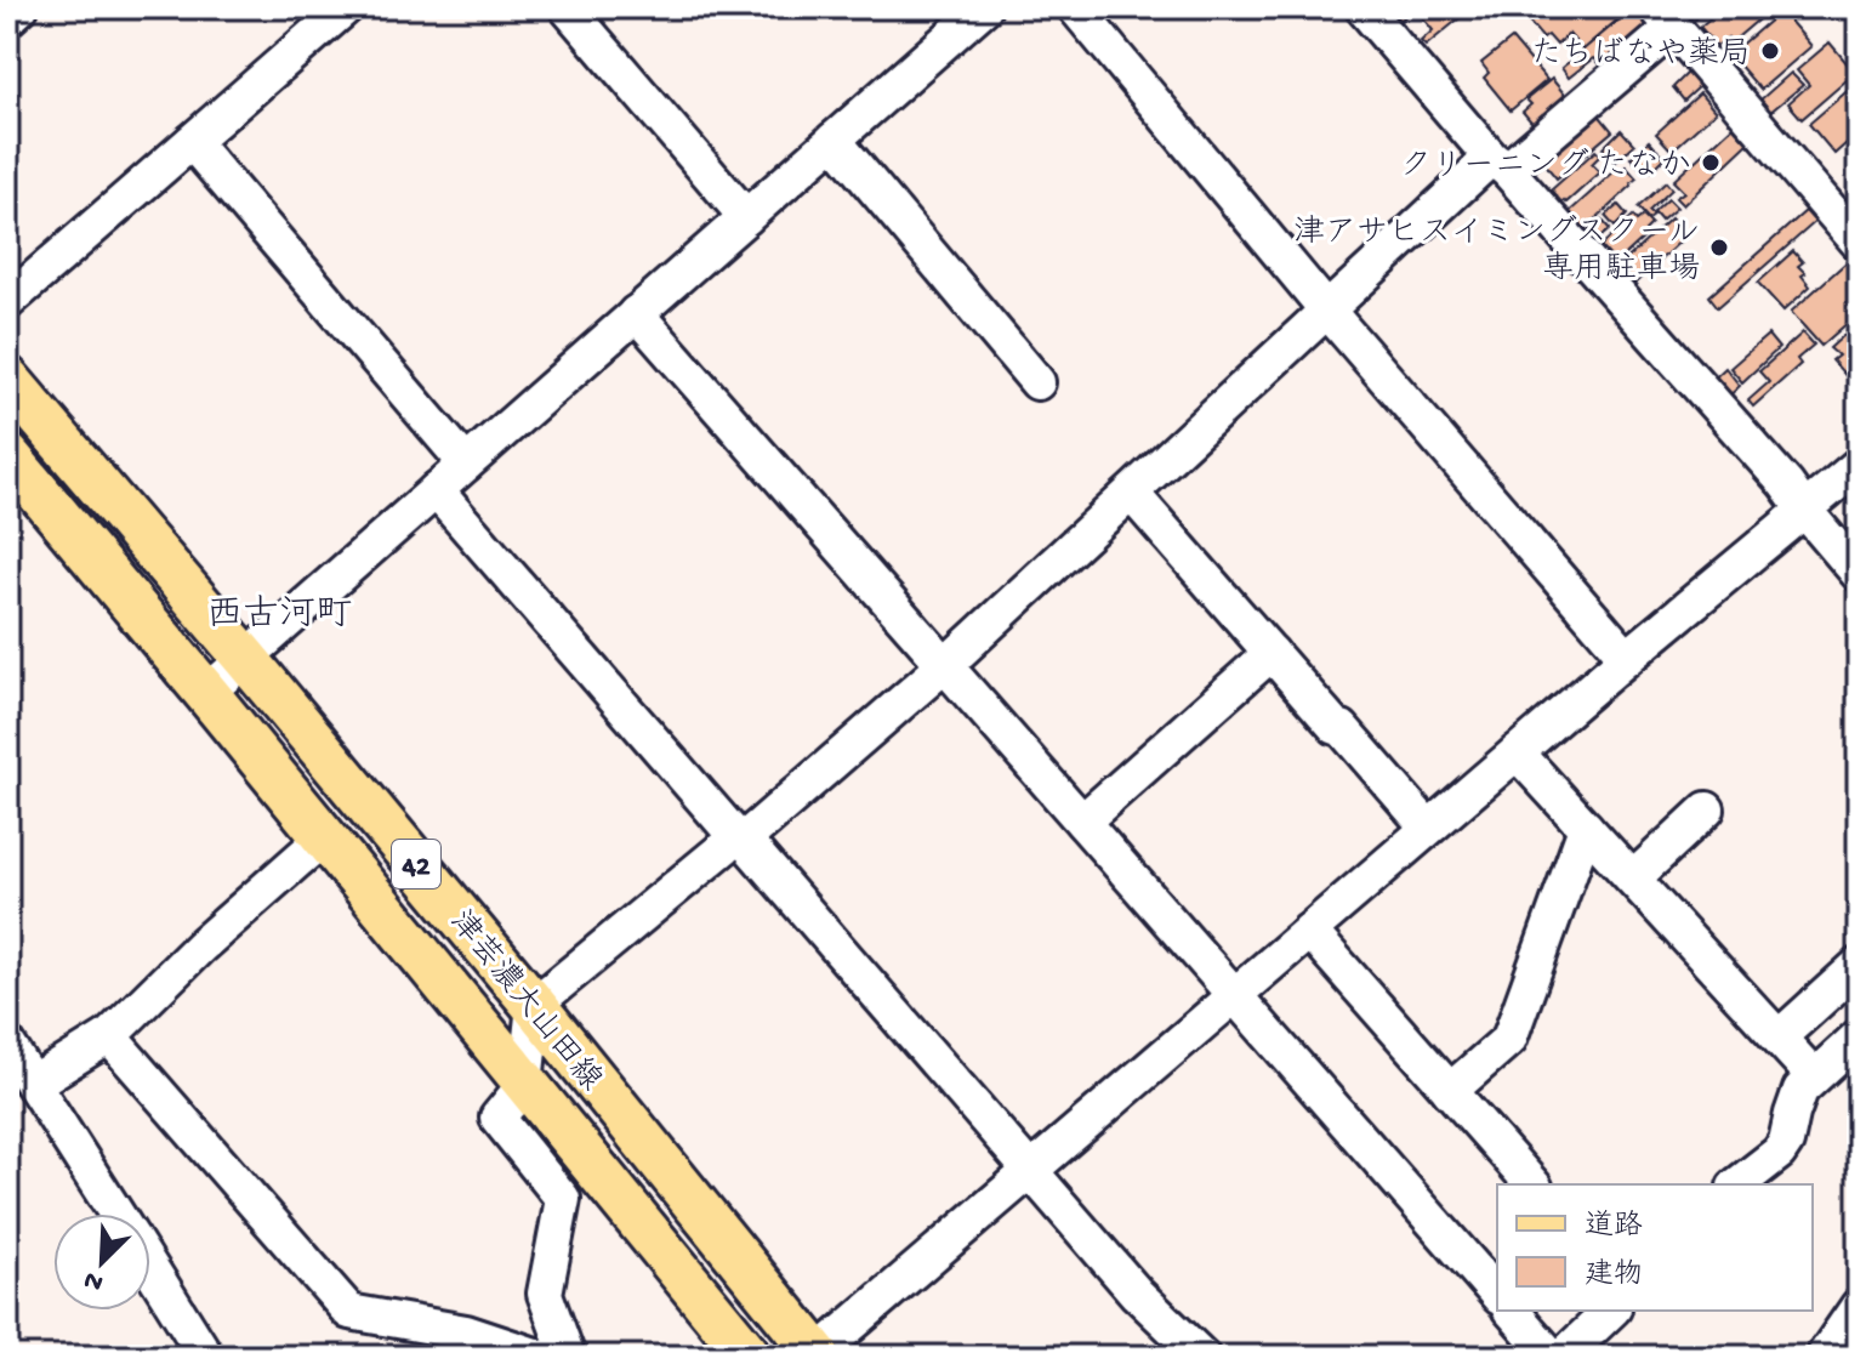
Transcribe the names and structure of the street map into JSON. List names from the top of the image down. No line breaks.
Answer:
{"streets":{"main road":["42","津芸濃大山田線"]},"districts":["西古河町"],"places":["たちばなや薬局","クリーニング たなか","津アサヒスイミングスクール 専用駐車場"],"legend":["道路","建物"],"north":"bottom left"}
